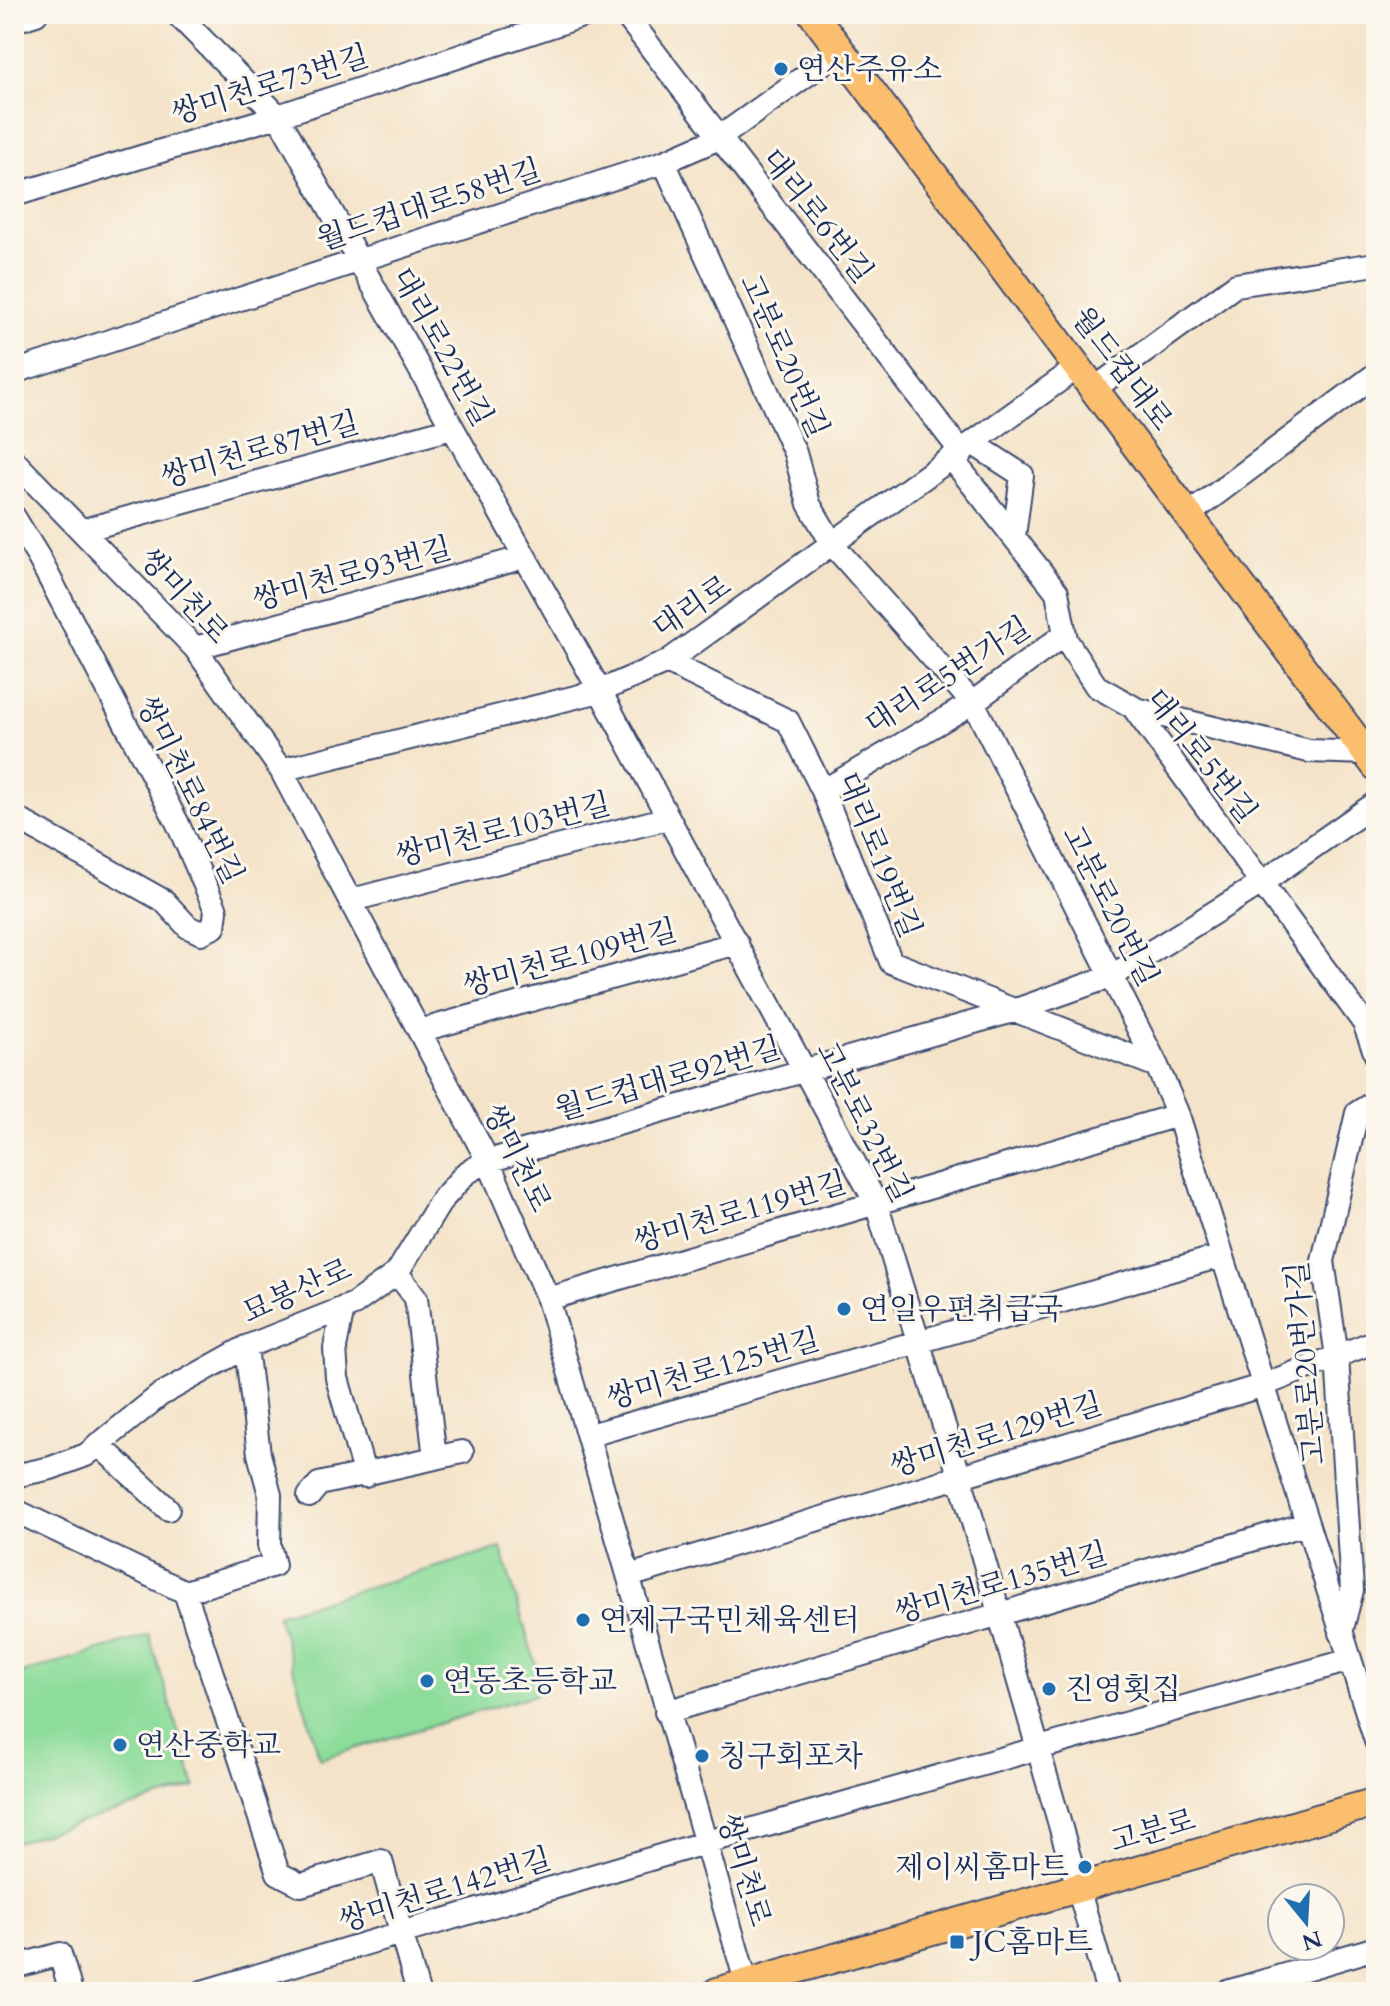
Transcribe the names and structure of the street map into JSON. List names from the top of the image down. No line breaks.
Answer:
{"streets":{"main road":["월드컵대로","고분로"],"street":["쌍미천로73번길","월드컵대로58번길","대리로6번길","대리로22번길","고분로20번길","쌍미천로87번길","쌍미천로93번길","쌍미천로","대리로","대리로5번가길","대리로5번길","쌍미천로84번길","쌍미천로103번길","대리로19번길","쌍미천로109번길","월드컵대로92번길","고분로32번길","쌍미천로119번길","묘봉산로","고분로20번가길","쌍미천로125번길","쌍미천로129번길","쌍미천로135번길","쌍미천로142번길"]},"crossings":[["쌍미천로73번길","대리로22번길"],["월드컵대로58번길","대리로6번길"],["월드컵대로58번길","대리로22번길"],["월드컵대로58번길","고분로20번길"],["월드컵대로58번길","월드컵대로"],["대리로6번길","대리로"],["대리로6번길","대리로5번길"],["대리로22번길","쌍미천로87번길"],["대리로22번길","쌍미천로93번길"],["대리로22번길","대리로"],["대리로22번길","고분로32번길"],["고분로20번길","대리로"],["고분로20번길","대리로5번가길"],["고분로20번길","대리로19번길"],["고분로20번길","월드컵대로92번길"],["고분로20번길","쌍미천로119번길"],["고분로20번길","고분로20번가길"],["고분로20번길","쌍미천로125번길"],["고분로20번길","쌍미천로129번길"],["고분로20번길","쌍미천로135번길"],["고분로20번길","쌍미천로142번길"],["월드컵대로","대리로"],["쌍미천로87번길","쌍미천로"],["쌍미천로93번길","쌍미천로"],["쌍미천로","대리로"],["쌍미천로","쌍미천로103번길"],["쌍미천로","쌍미천로109번길"],["쌍미천로","월드컵대로92번길"],["쌍미천로","쌍미천로119번길"],["쌍미천로","묘봉산로"],["쌍미천로","쌍미천로125번길"],["쌍미천로","쌍미천로129번길"],["쌍미천로","쌍미천로135번길"],["쌍미천로","고분로"],["쌍미천로","쌍미천로142번길"],["대리로","대리로5번길"],["대리로","대리로19번길"],["대리로","고분로32번길"],["대리로5번가길","대리로5번길"],["대리로5번가길","대리로19번길"],["대리로5번길","월드컵대로92번길"],["쌍미천로103번길","고분로32번길"],["대리로19번길","월드컵대로92번길"],["쌍미천로109번길","고분로32번길"],["월드컵대로92번길","고분로32번길"],["월드컵대로92번길","묘봉산로"],["고분로32번길","쌍미천로119번길"],["고분로32번길","쌍미천로125번길"],["고분로32번길","쌍미천로129번길"],["고분로32번길","쌍미천로135번길"],["고분로32번길","고분로"],["고분로32번길","쌍미천로142번길"],["고분로20번가길","쌍미천로129번길"]],"places":{"other":["연산주유소","연일우편취급국","연제구국민체육센터","연동초등학교","진영횟집","연산중학교","칭구회포차","제이씨홈마트"],"transit":["JC홈마트"]},"north":"bottom"}
